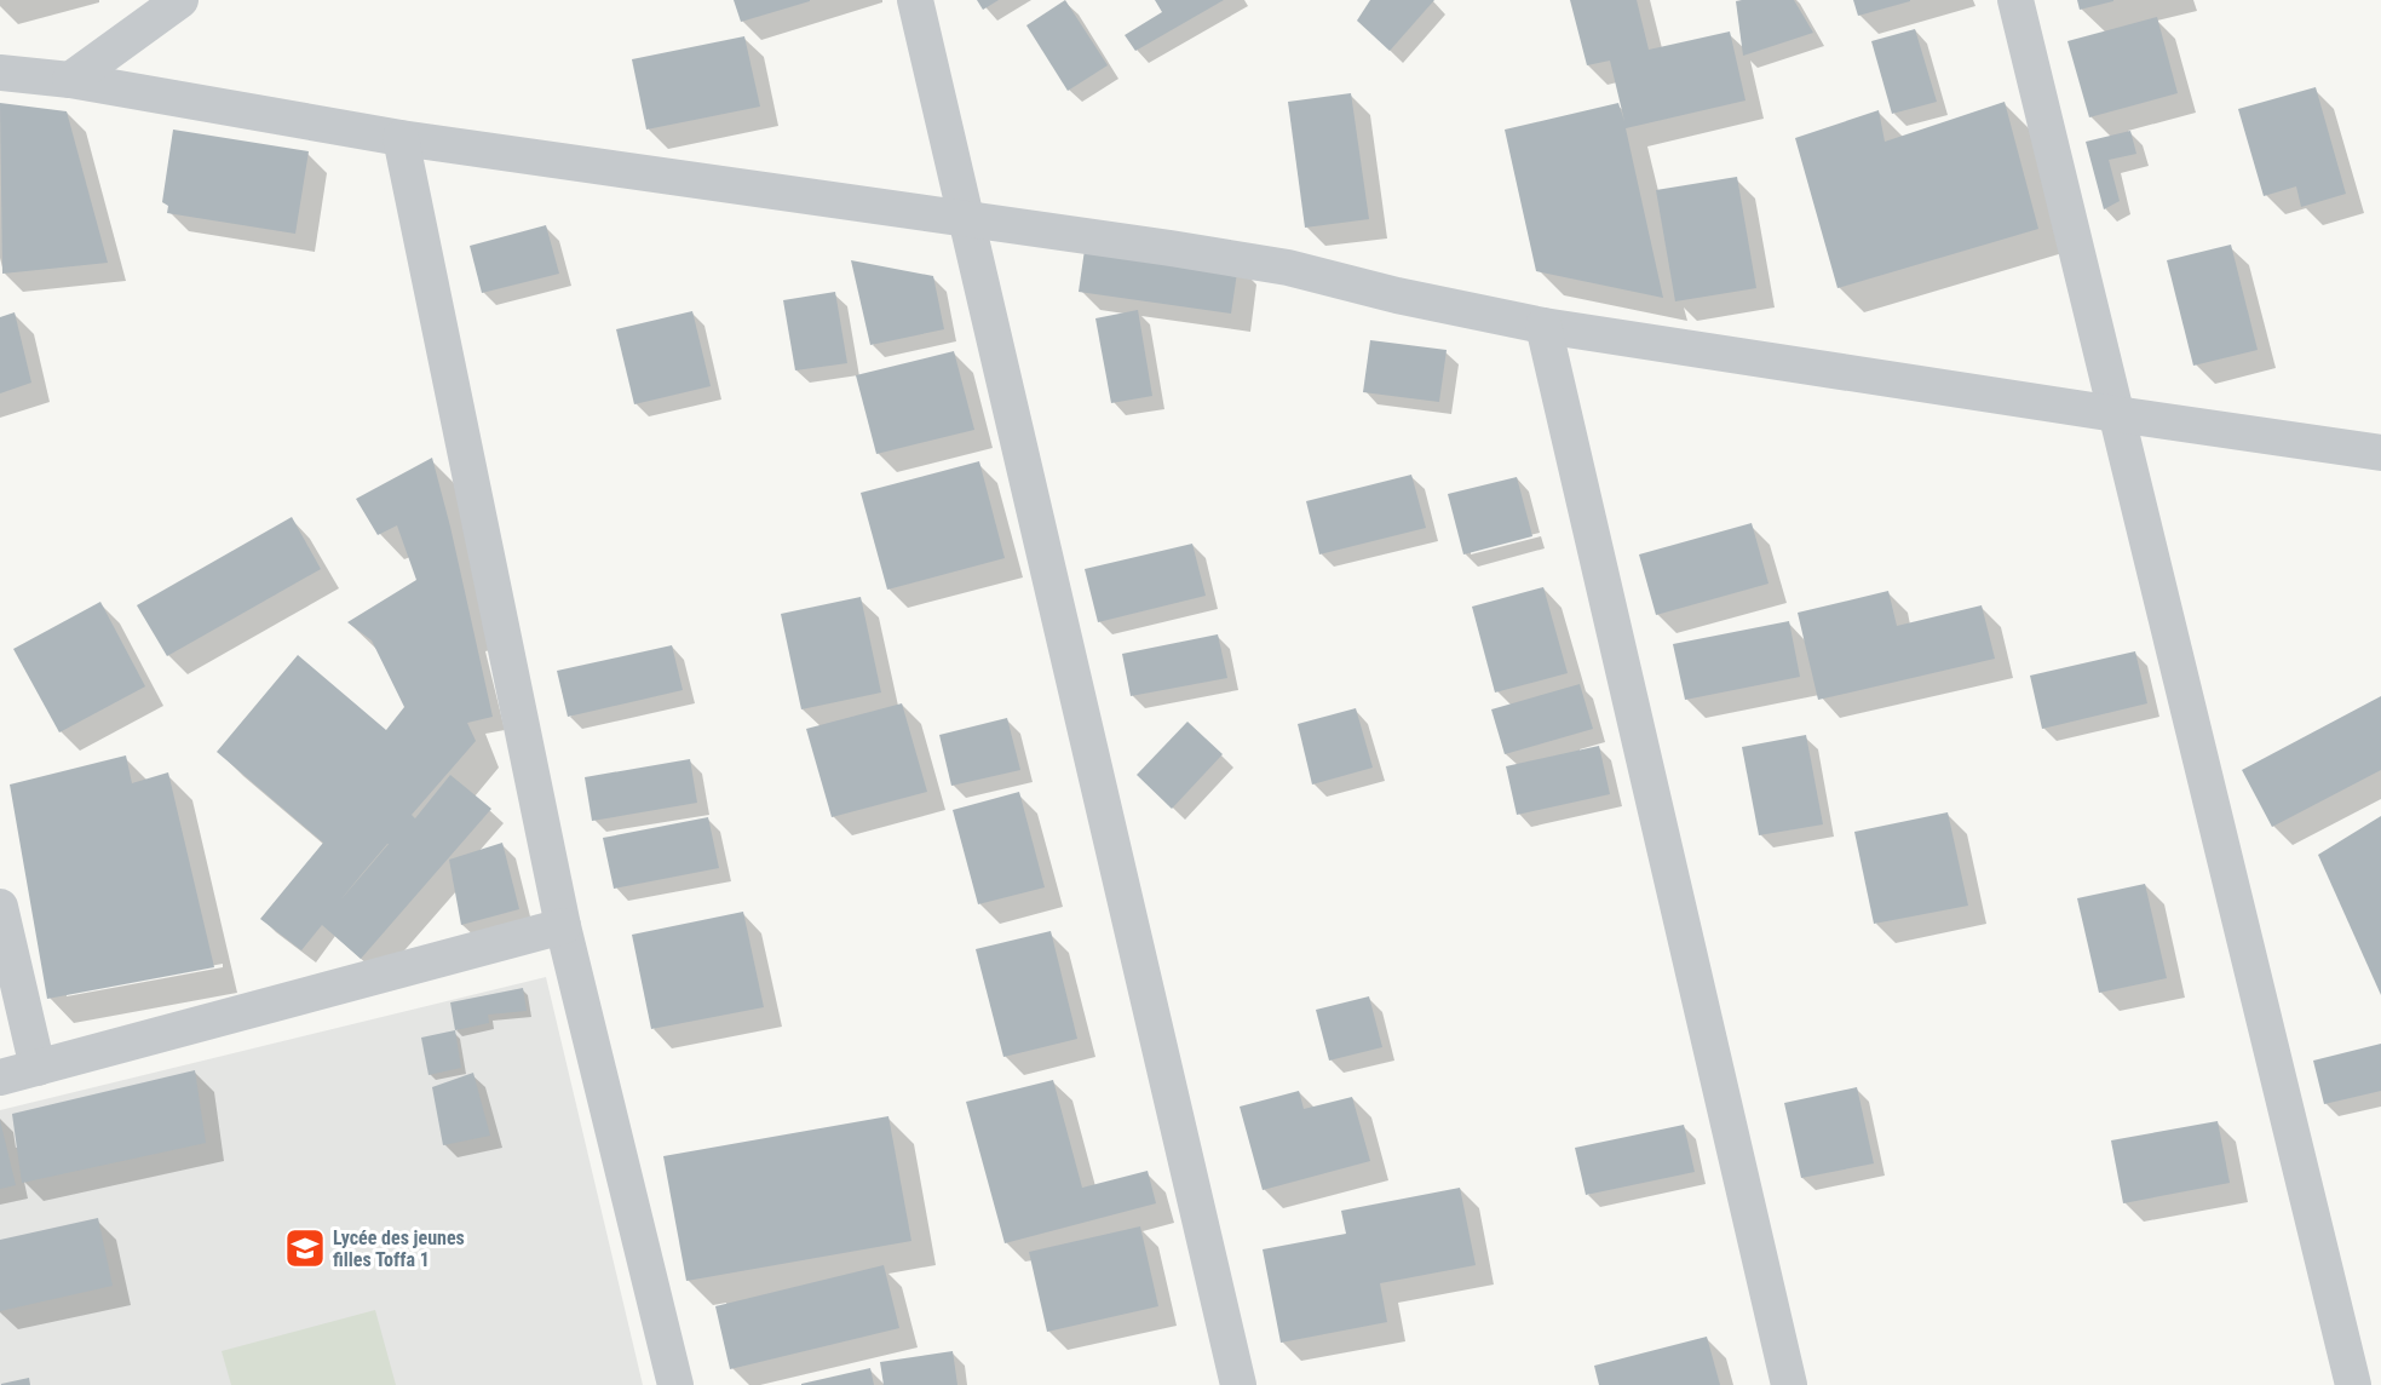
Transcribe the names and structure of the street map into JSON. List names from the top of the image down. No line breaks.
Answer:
{"places":{"school or university":["Lycée des jeunes filles Toffa 1"]}}
